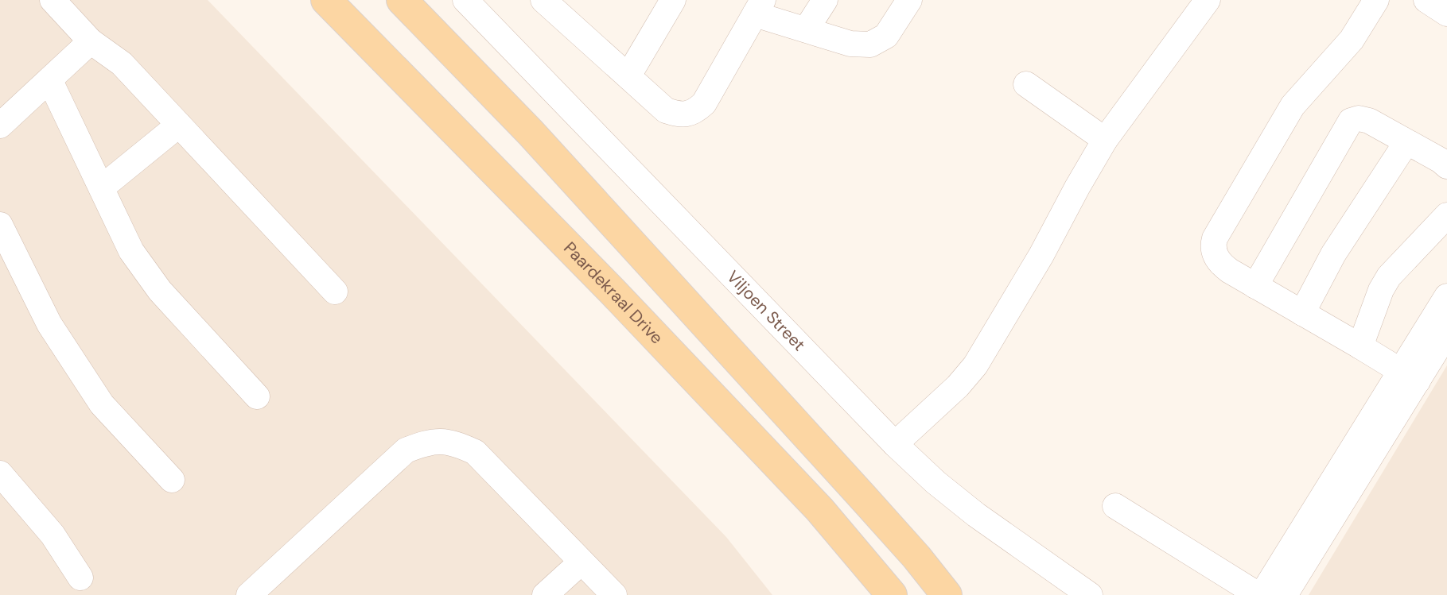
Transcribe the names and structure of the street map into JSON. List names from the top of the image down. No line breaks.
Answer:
{"streets":{"main road":["Paardekraal Drive"],"street":["Viljoen Street"]}}
